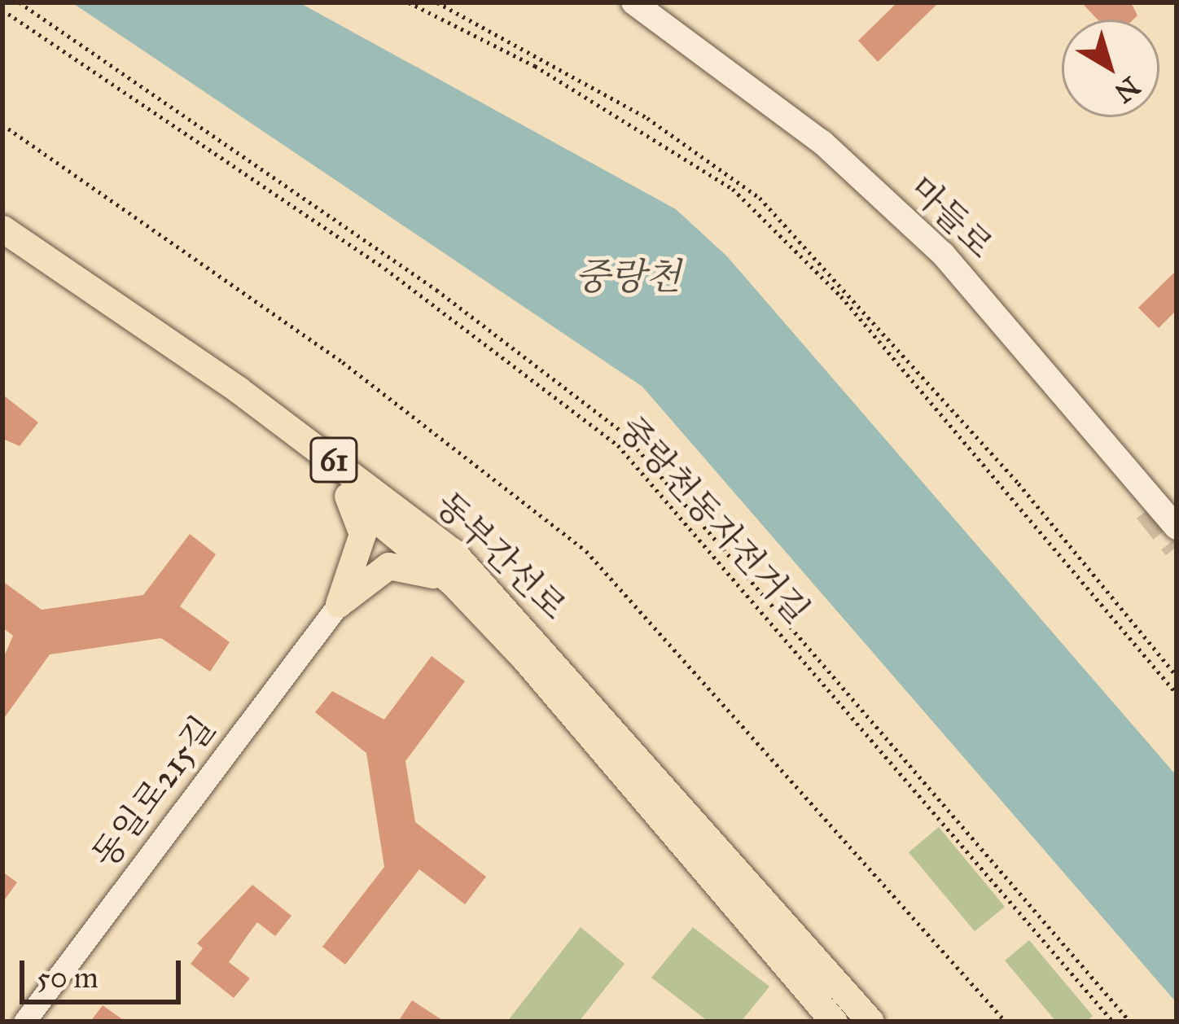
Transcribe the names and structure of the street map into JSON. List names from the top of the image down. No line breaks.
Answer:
{"streets":{"highway":["61","동부간선로"],"main road":["마들로"],"street":["동일로215길"],"path":["중랑천동자전거길"]},"water":["중랑천"],"scale_bar":"50 m","north":"bottom right"}
